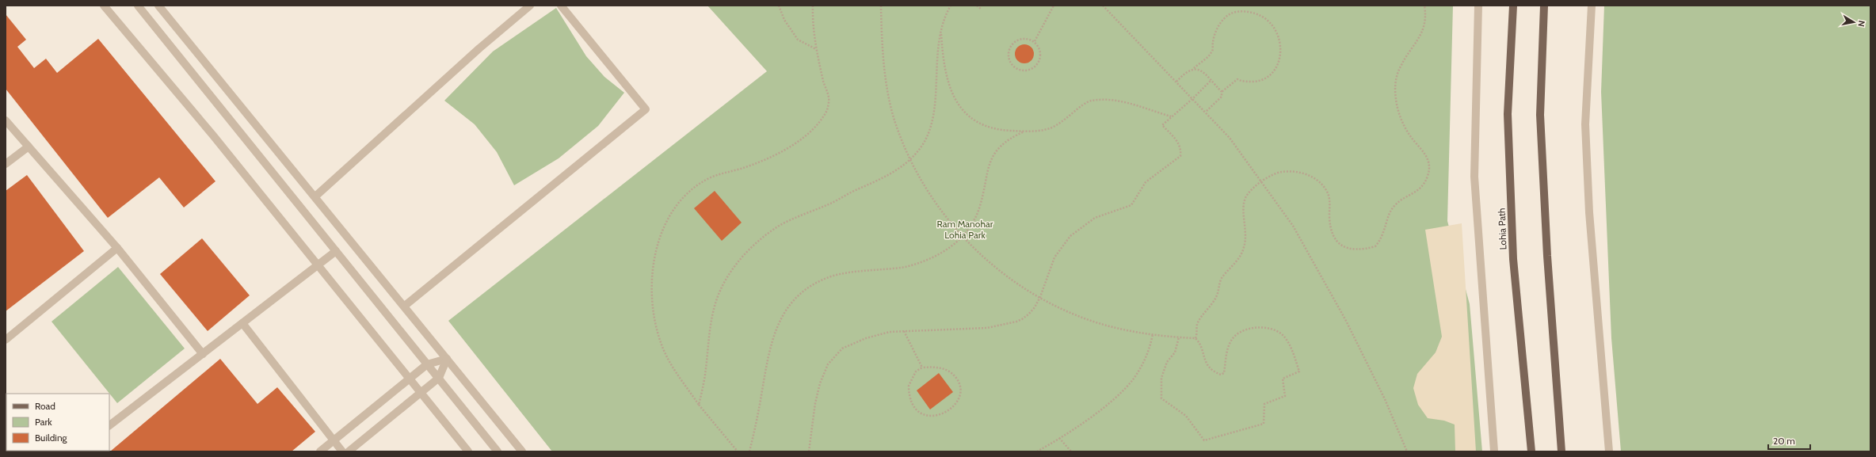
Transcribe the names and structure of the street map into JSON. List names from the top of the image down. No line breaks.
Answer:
{"streets":{"main road":["Lohia Path"]},"parks":["Ram Manohar Lohia Park"],"legend":["Road","Park","Building"],"scale_bar":"20 m","north":"right"}
